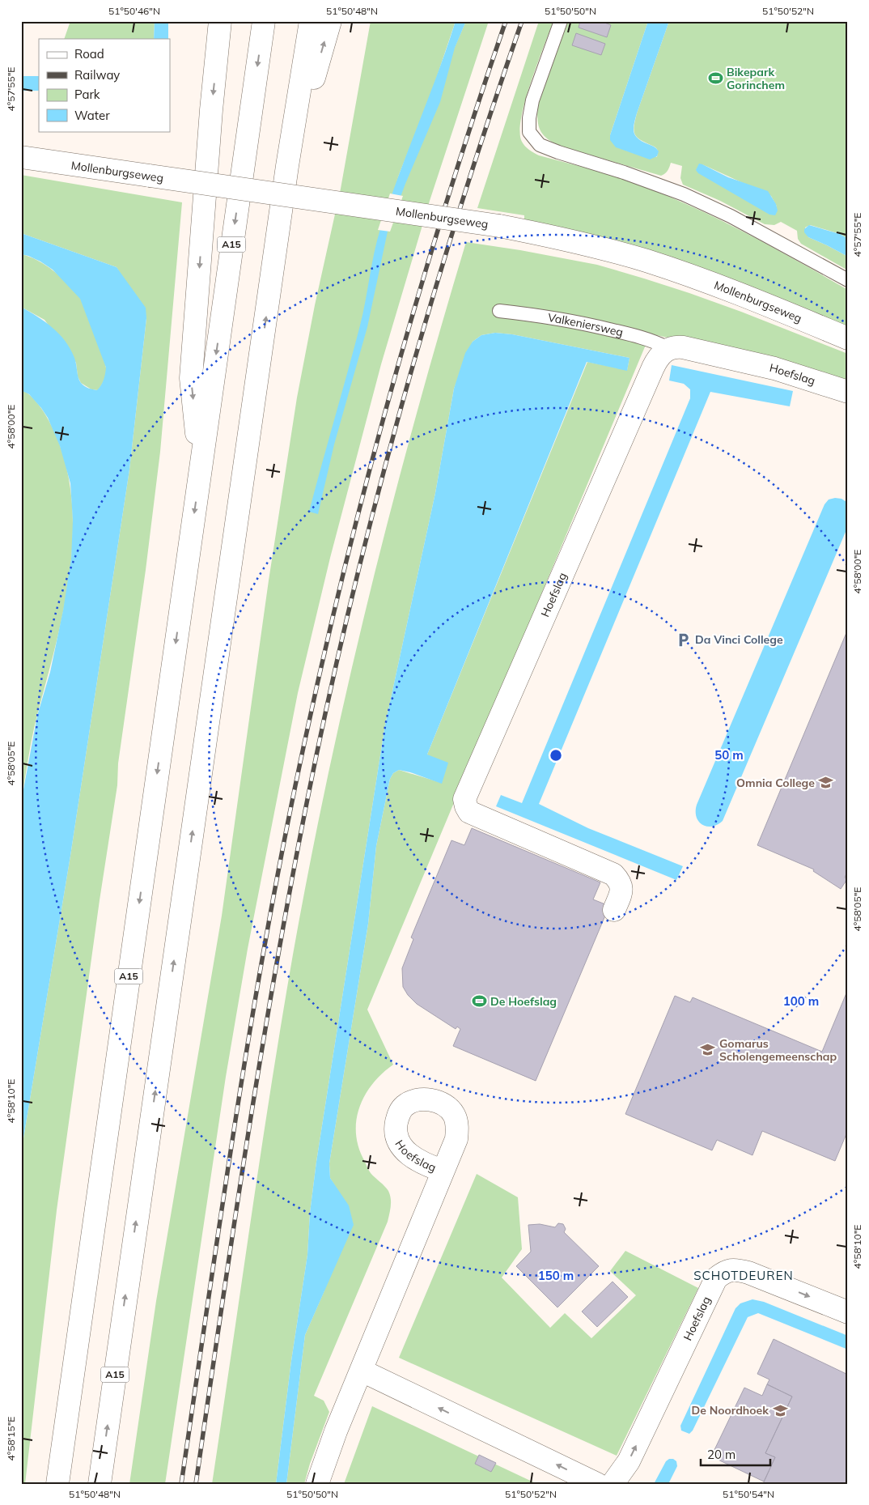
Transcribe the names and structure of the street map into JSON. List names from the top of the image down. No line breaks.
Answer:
{"streets":{"main road":["Mollenburgseweg","A15","Hoefslag"],"lane":["Valkeniersweg"]},"crossings":[["Valkeniersweg","Hoefslag"]],"districts":["SCHOTDEUREN"],"places":{"sports":["Bikepark Gorinchem","De Hoefslag"],"parking":["Da Vinci College"],"school or university":["Omnia College","Gomarus Scholengemeenschap","De Noordhoek"]},"legend":["Road","Railway","Park","Water"],"scale_bar":"20 m","coordinates":["51°50'46\"N","51°50'48\"N","51°50'50\"N","51°50'52\"N","4°57'55\"E","4°58'00\"E","4°58'05\"E","4°58'10\"E","4°58'15\"E","51°50'54\"N"],"rings":["50 m","100 m","150 m"]}
